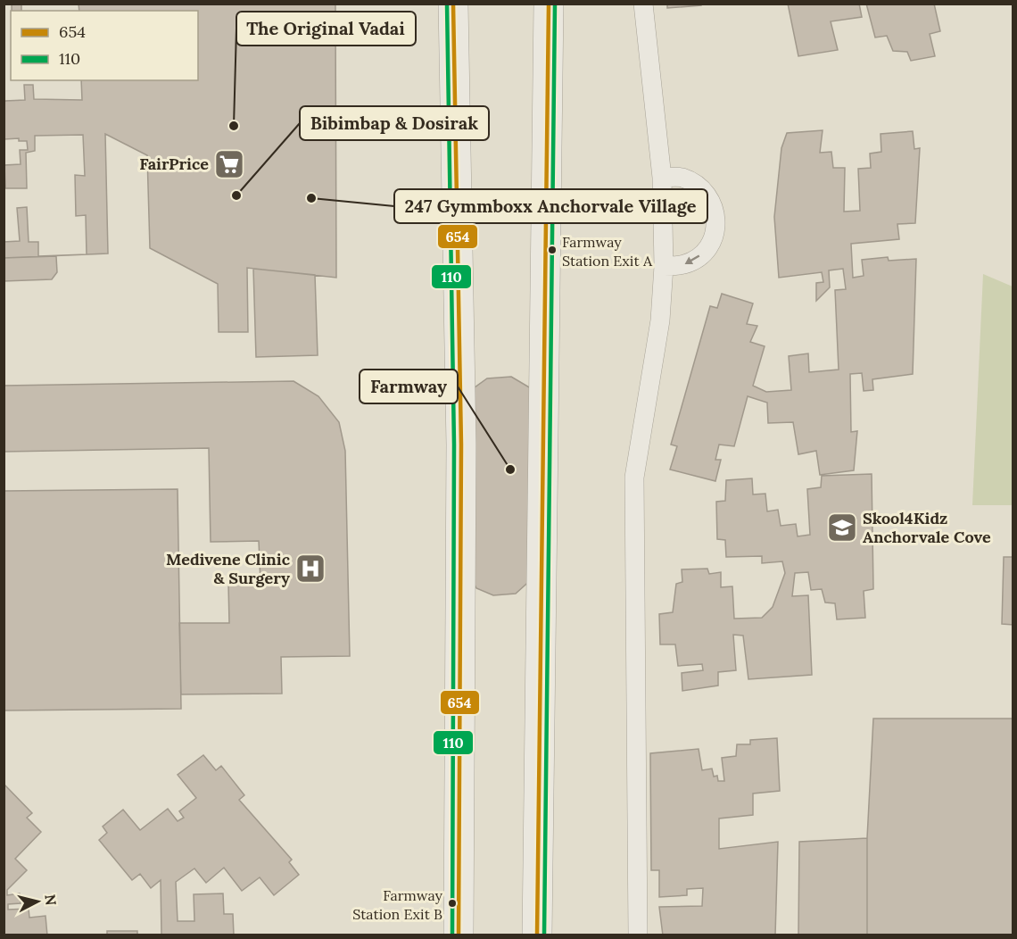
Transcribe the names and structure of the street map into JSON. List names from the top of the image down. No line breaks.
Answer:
{"places":{"other":["The Original Vadai","Bibimbap & Dosirak","247 Gymmboxx Anchorvale Village","Farmway Station Exit A","Farmway","Farmway Station Exit B"],"supermarket":["FairPrice"],"school or university":["Skool4Kidz Anchorvale Cove"],"hospital":["Medivene Clinic & Surgery"]},"lines":["transit line 654","transit line 110"],"legend":["654","110"],"north":"right"}
